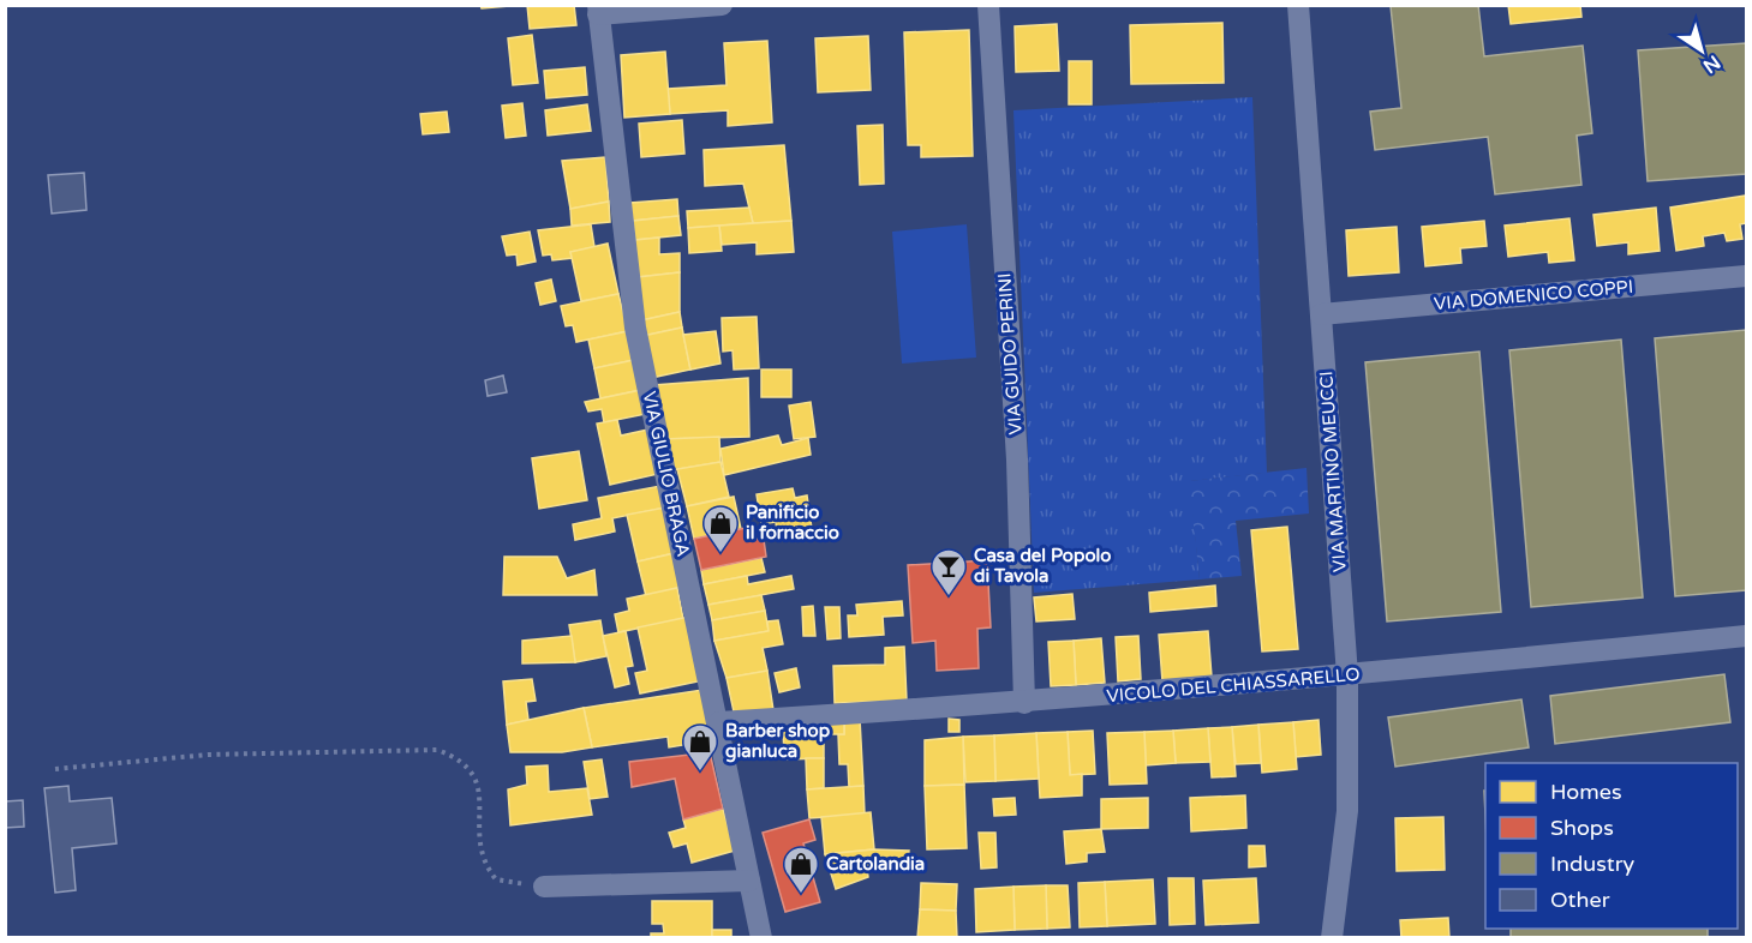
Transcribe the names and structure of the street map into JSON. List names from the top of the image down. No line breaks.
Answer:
{"streets":{"street":["VIA DOMENICO COPPI","VIA GUIDO PERINI","VIA MARTINO MEUCCI","VIA GIULIO BRAGA","VICOLO DEL CHIASSARELLO"]},"crossings":[["VIA DOMENICO COPPI","VIA MARTINO MEUCCI"],["VIA GUIDO PERINI","VICOLO DEL CHIASSARELLO"],["VIA MARTINO MEUCCI","VICOLO DEL CHIASSARELLO"],["VIA GIULIO BRAGA","VICOLO DEL CHIASSARELLO"]],"places":{"shop":["Panificio il fornaccio","Barber shop gianluca","Cartolandia"],"bar":["Casa del Popolo di Tavola"]},"legend":["Homes","Shops","Industry","Other"],"north":"bottom right"}
